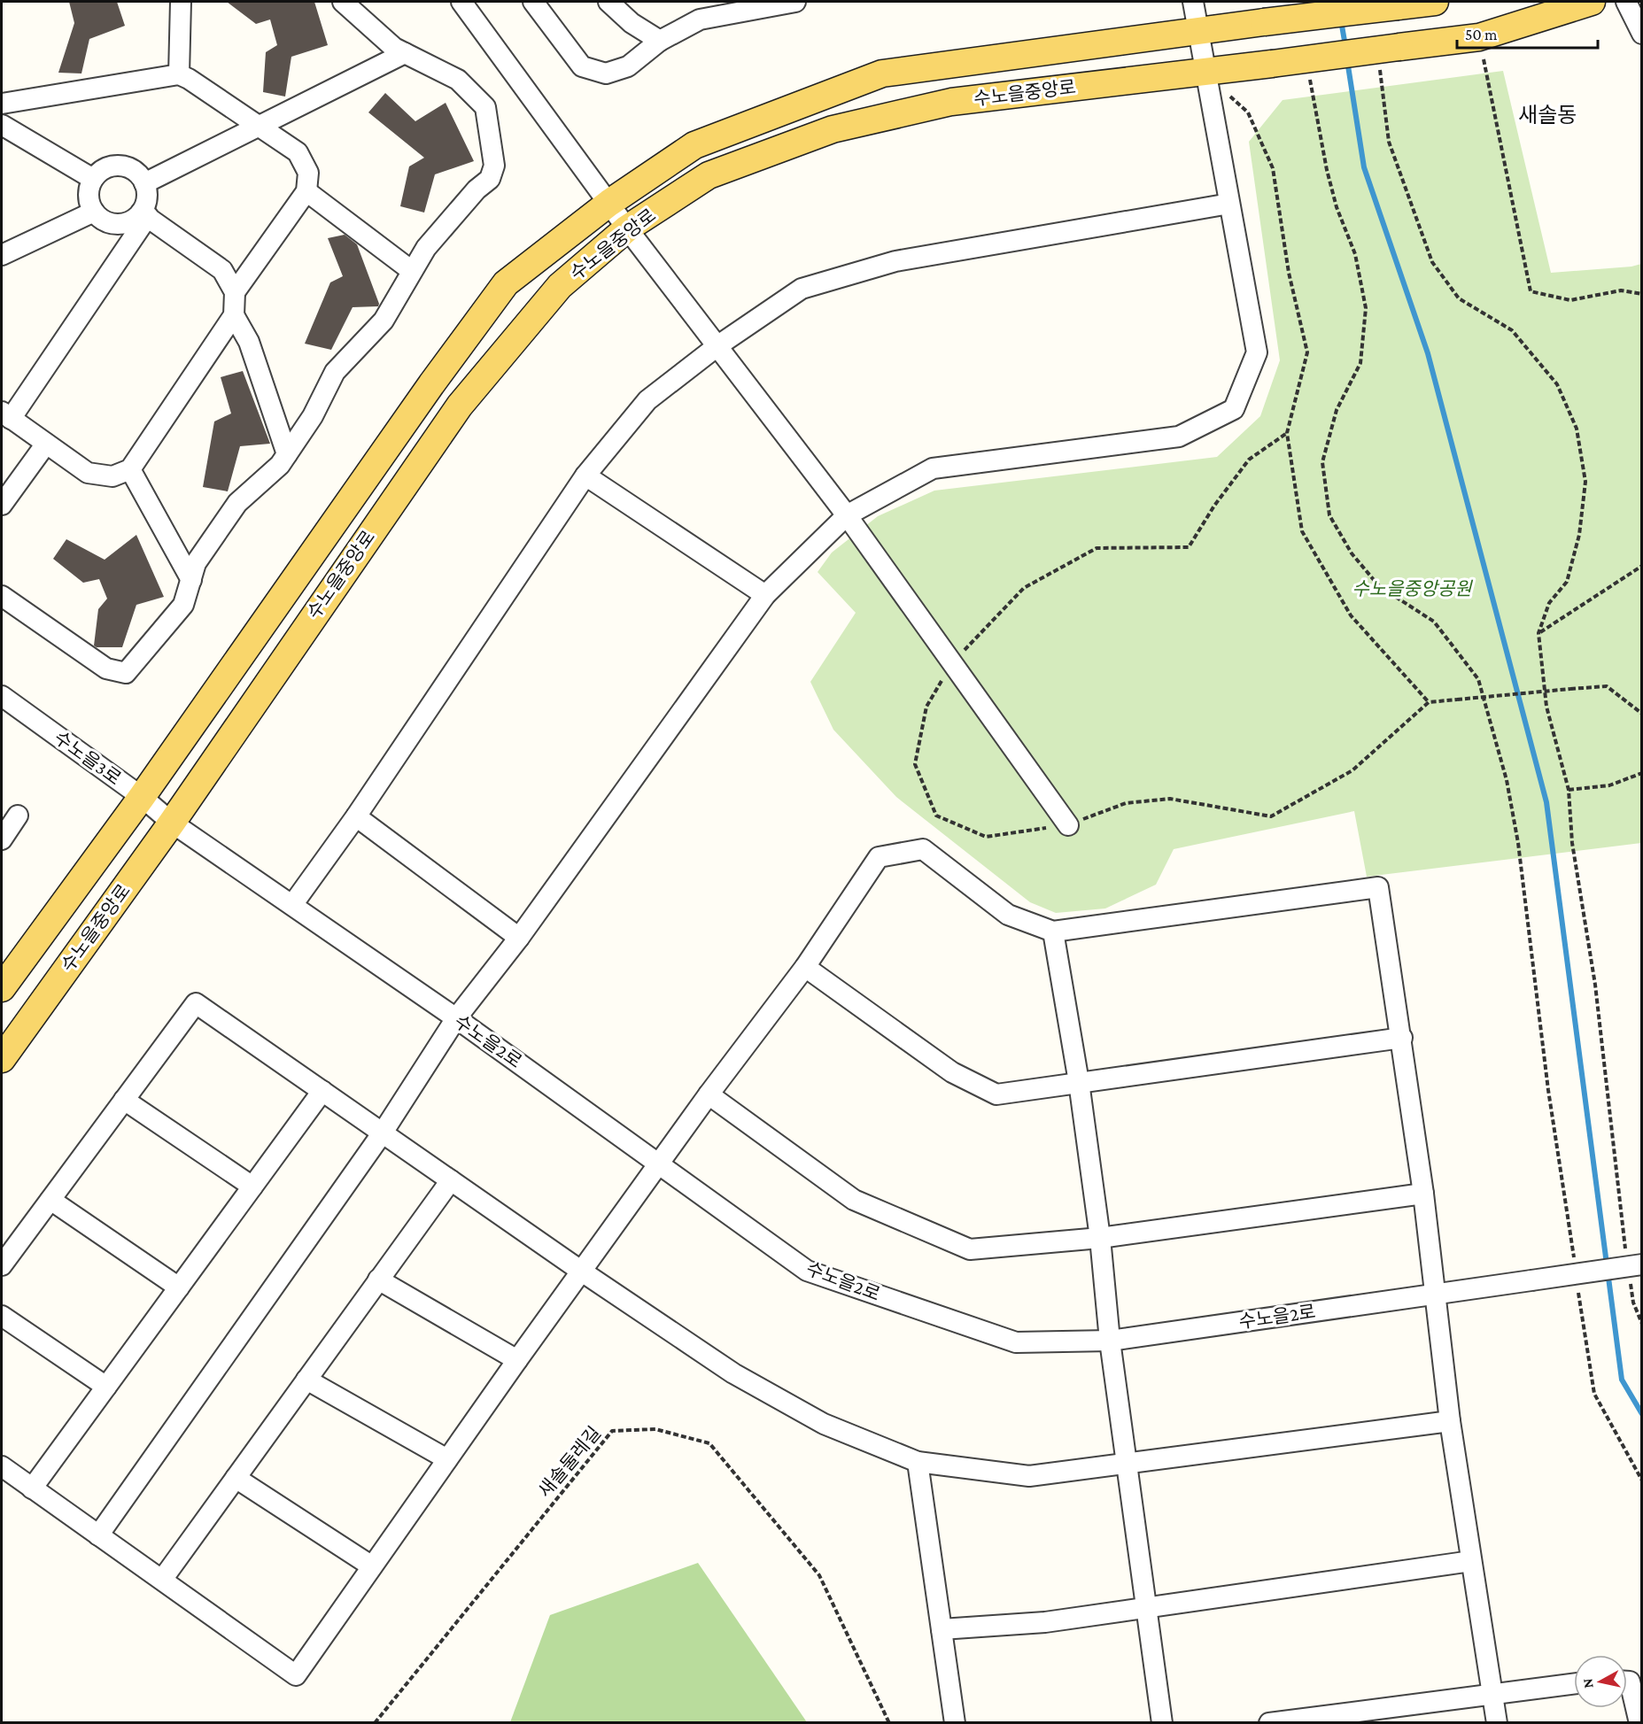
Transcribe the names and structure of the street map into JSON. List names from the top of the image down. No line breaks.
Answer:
{"streets":{"main road":["수노을중앙로"],"street":["수노을3로","수노을2로"],"path":["새솔둘레길"]},"crossings":[["수노을중앙로","수노을3로"],["수노을중앙로","수노을2로"],["수노을3로","수노을2로"]],"districts":["새솔동"],"parks":["수노을중앙공원"],"scale_bar":"50 m","north":"left"}
